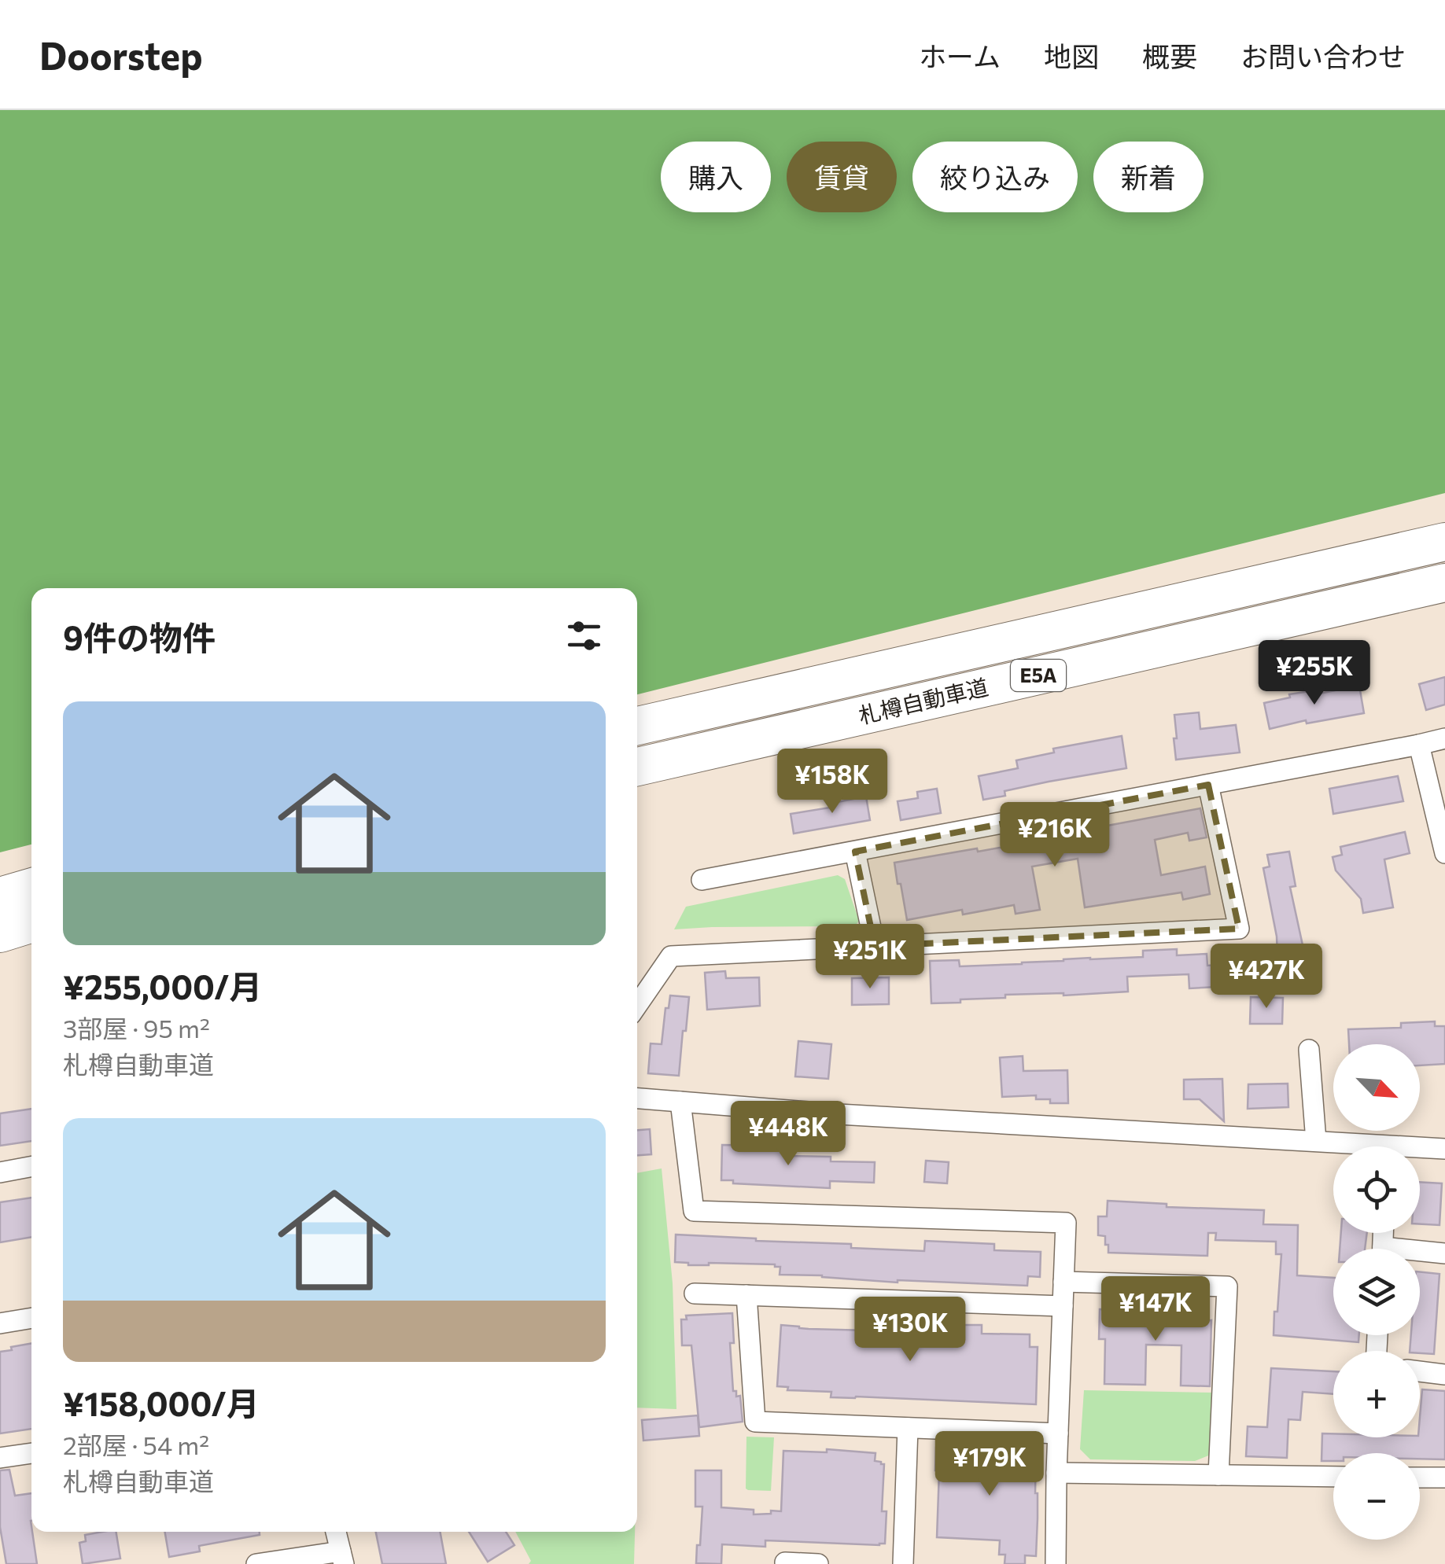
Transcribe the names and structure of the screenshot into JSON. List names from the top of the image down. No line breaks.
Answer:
{"streets":{"highway":["E5A","札樽自動車道"]},"north":"bottom right","page":{"header":"Doorstep","nav":["ホーム","地図","概要","お問い合わせ"],"chip":["購入","賃貸","絞り込み","新着"],"heading":"9件の物件","price":["¥255K","¥158K","¥216K","¥251K","¥427K","¥448K","¥147K","¥130K","¥179K"],"list":[{"name":"¥255,000/月","note":"3部屋 · 95 m² · 札樽自動車道"},{"name":"¥158,000/月","note":"2部屋 · 54 m² · 札樽自動車道"}],"map_buttons":["+","−"]}}
